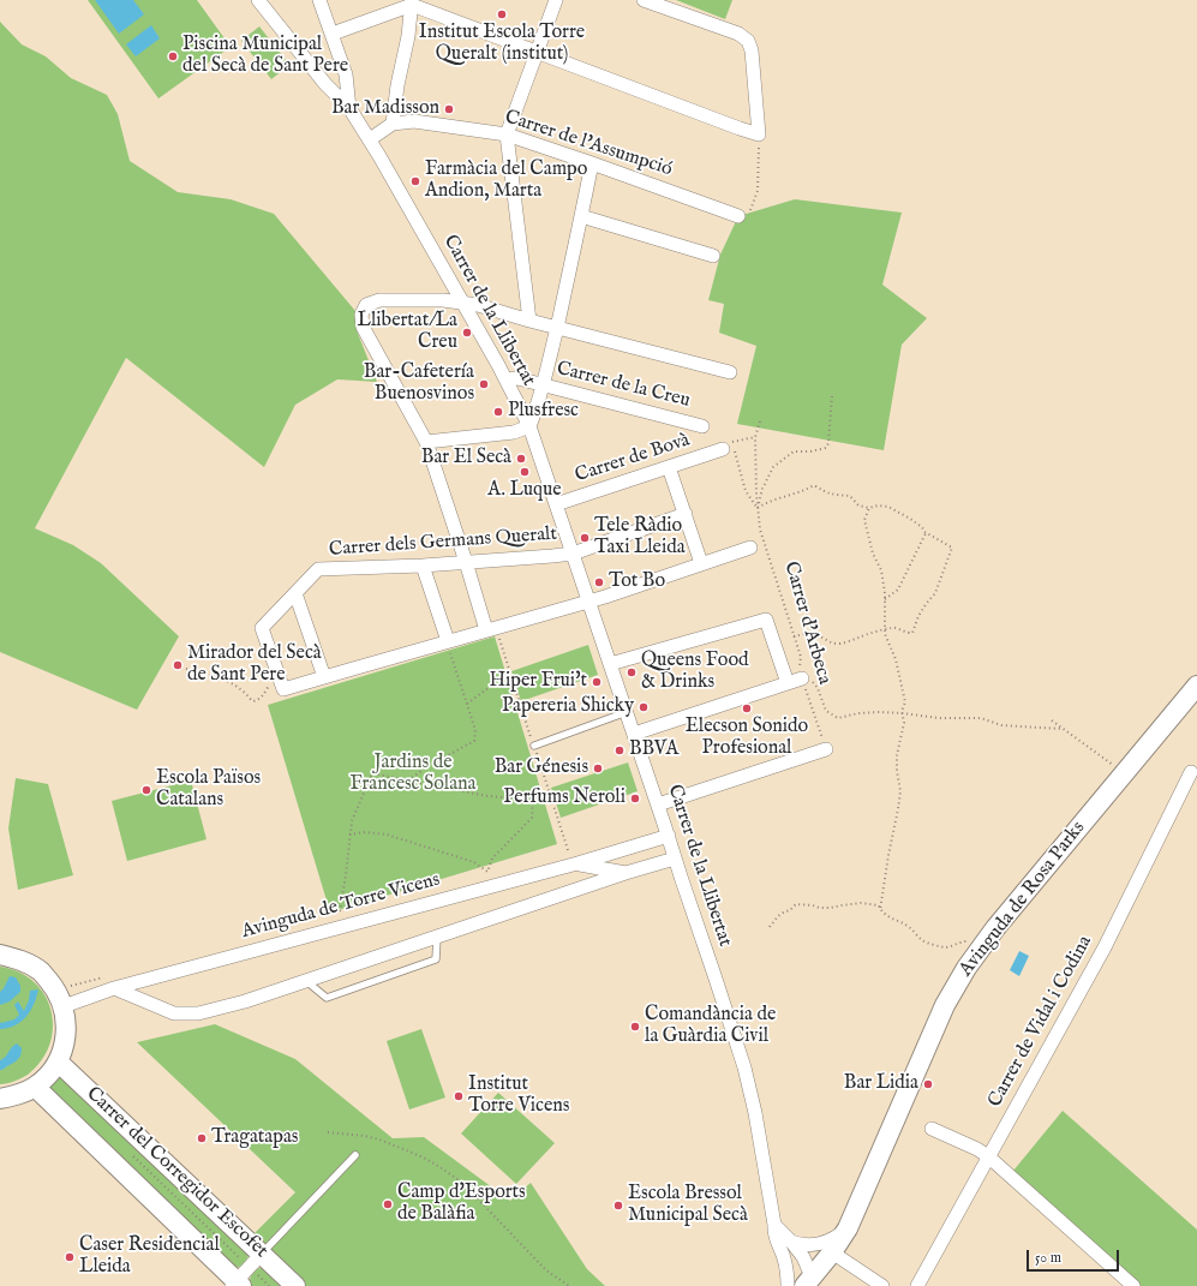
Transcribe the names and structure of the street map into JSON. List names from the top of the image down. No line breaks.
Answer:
{"streets":{"street":["Carrer de l'Assumpció","Carrer de la Llibertat","Carrer de la Creu","Carrer de Bovà","Carrer dels Germans Queralt","Avinguda de Rosa Parks","Avinguda de Torre Vicens","Carrer de Vidal i Codina","Carrer del Corregidor Escofet"],"path":["Carrer d'Arbeca"]},"crossings":[["Carrer de l'Assumpció","Carrer de la Llibertat"],["Carrer de la Llibertat","Carrer de la Creu"],["Carrer de la Llibertat","Carrer de Bovà"],["Carrer de la Llibertat","Carrer dels Germans Queralt"],["Carrer de la Llibertat","Avinguda de Rosa Parks"],["Carrer de la Llibertat","Avinguda de Torre Vicens"],["Carrer de Bovà","Carrer d'Arbeca"]],"parks":["Jardins de Francesc Solana"],"places":["Institut Escola Torre Queralt (institut)","Piscina Municipal del Secà de Sant Pere","Bar Madisson","Farmàcia del Campo Andion, Marta","Llibertat/La Creu","Bar-Cafetería Buenosvinos","Plusfresc","Bar El Secà","A. Luque","Tele Ràdio Taxi Lleida","Tot Bo","Mirador del Secà de Sant Pere","Queens Food & Drinks","Hiper Frui't","Papereria Shicky","Elecson Sonido Profesional","BBVA","Bar Génesis","Escola Països Catalans","Perfums Neroli","Comandància de la Guàrdia Civil","Bar Lidia","Institut Torre Vicens","Tragatapas","Camp d'Esports de Balàfia","Escola Bressol Municipal Secà","Caser Residencial Lleida"],"scale_bar":"50 m"}
